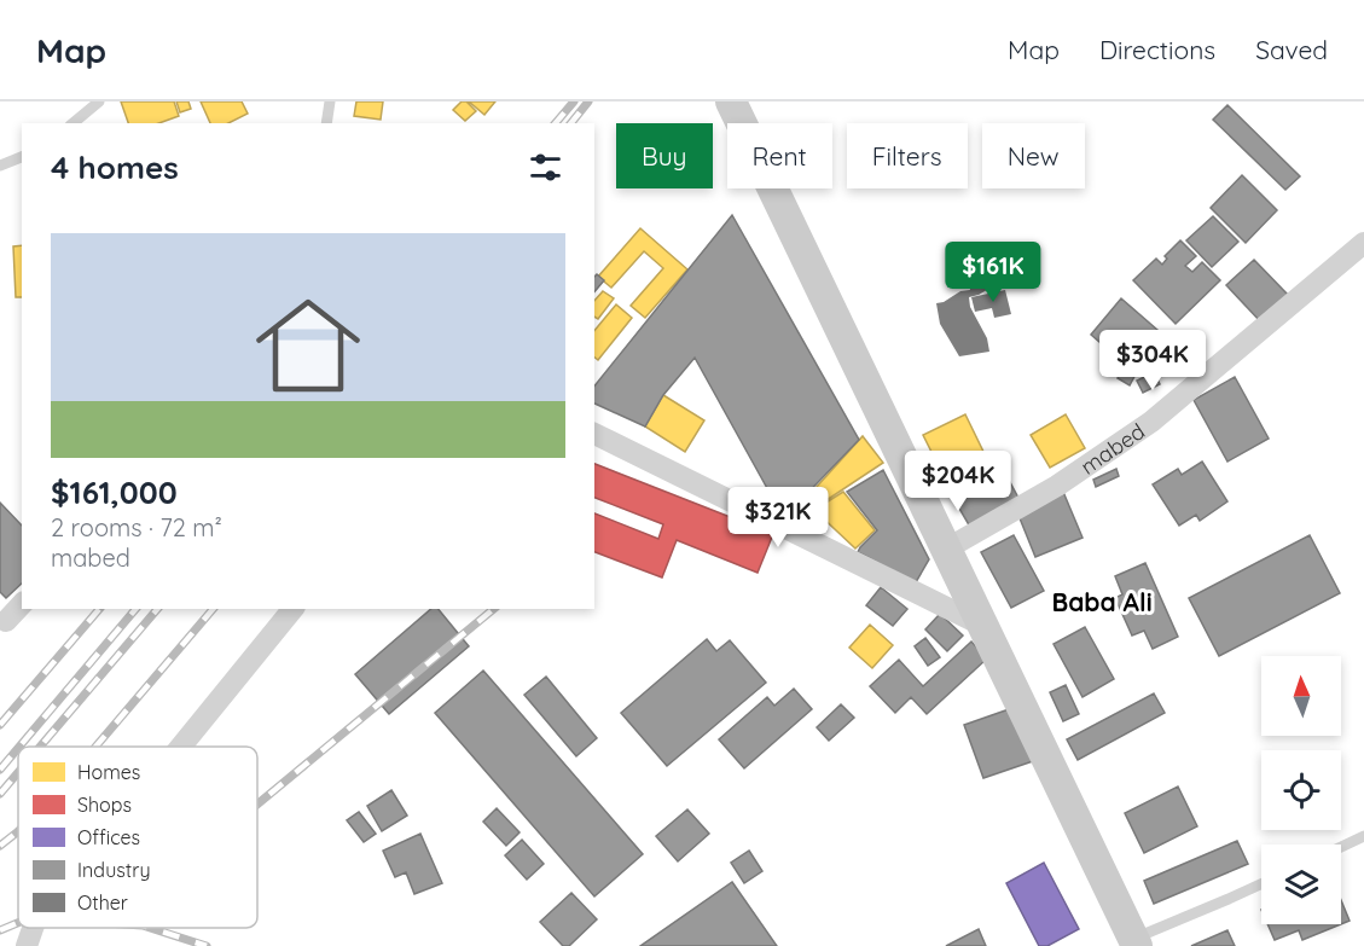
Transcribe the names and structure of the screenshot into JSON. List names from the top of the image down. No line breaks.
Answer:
{"streets":{"street":["mabed"]},"districts":["Baba Ali"],"legend":["Homes","Shops","Offices","Industry","Other"],"north":"top","page":{"header":"Map","nav":["Map","Directions","Saved"],"chip":["Buy","Rent","Filters","New"],"heading":"4 homes","list":[{"name":"$161,000","note":"2 rooms · 72 m² · mabed"}],"price":["$161K","$304K","$204K","$321K"]}}
